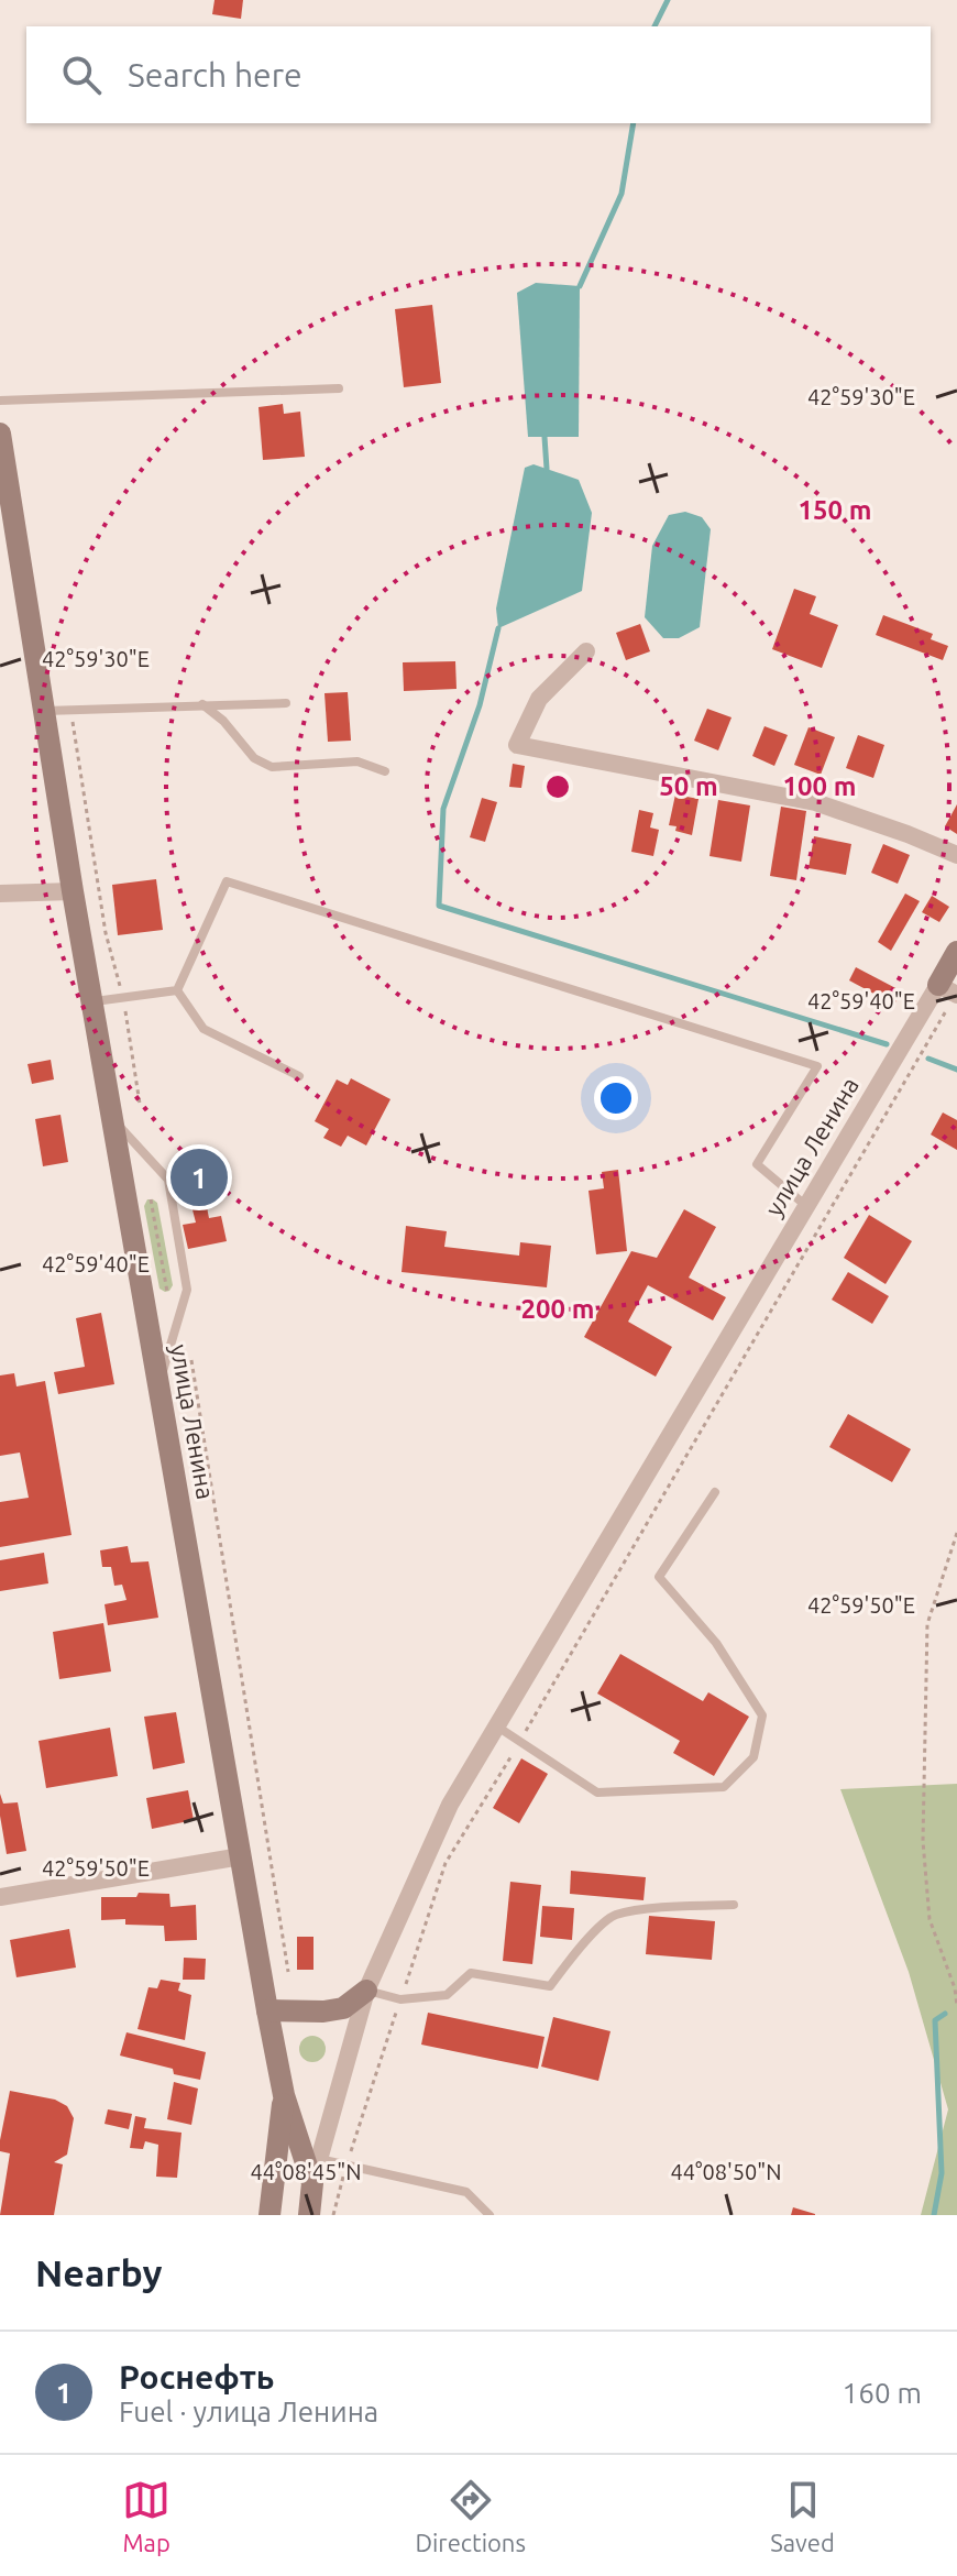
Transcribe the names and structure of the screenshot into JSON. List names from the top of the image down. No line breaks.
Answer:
{"streets":{"main road":["улица Ленина"]},"page":{"search":"Search here","pins":"1","heading":"Nearby","list":[{"mark":"1","name":"Роснефть","note":"Fuel · улица Ленина","value":"160 m"}],"nav":["Map","Directions","Saved"]},"coordinates":["42°59'30\"E","42°59'40\"E","42°59'50\"E","44°08'45\"N","44°08'50\"N"],"rings":["150 m","50 m","100 m","200 m"]}
